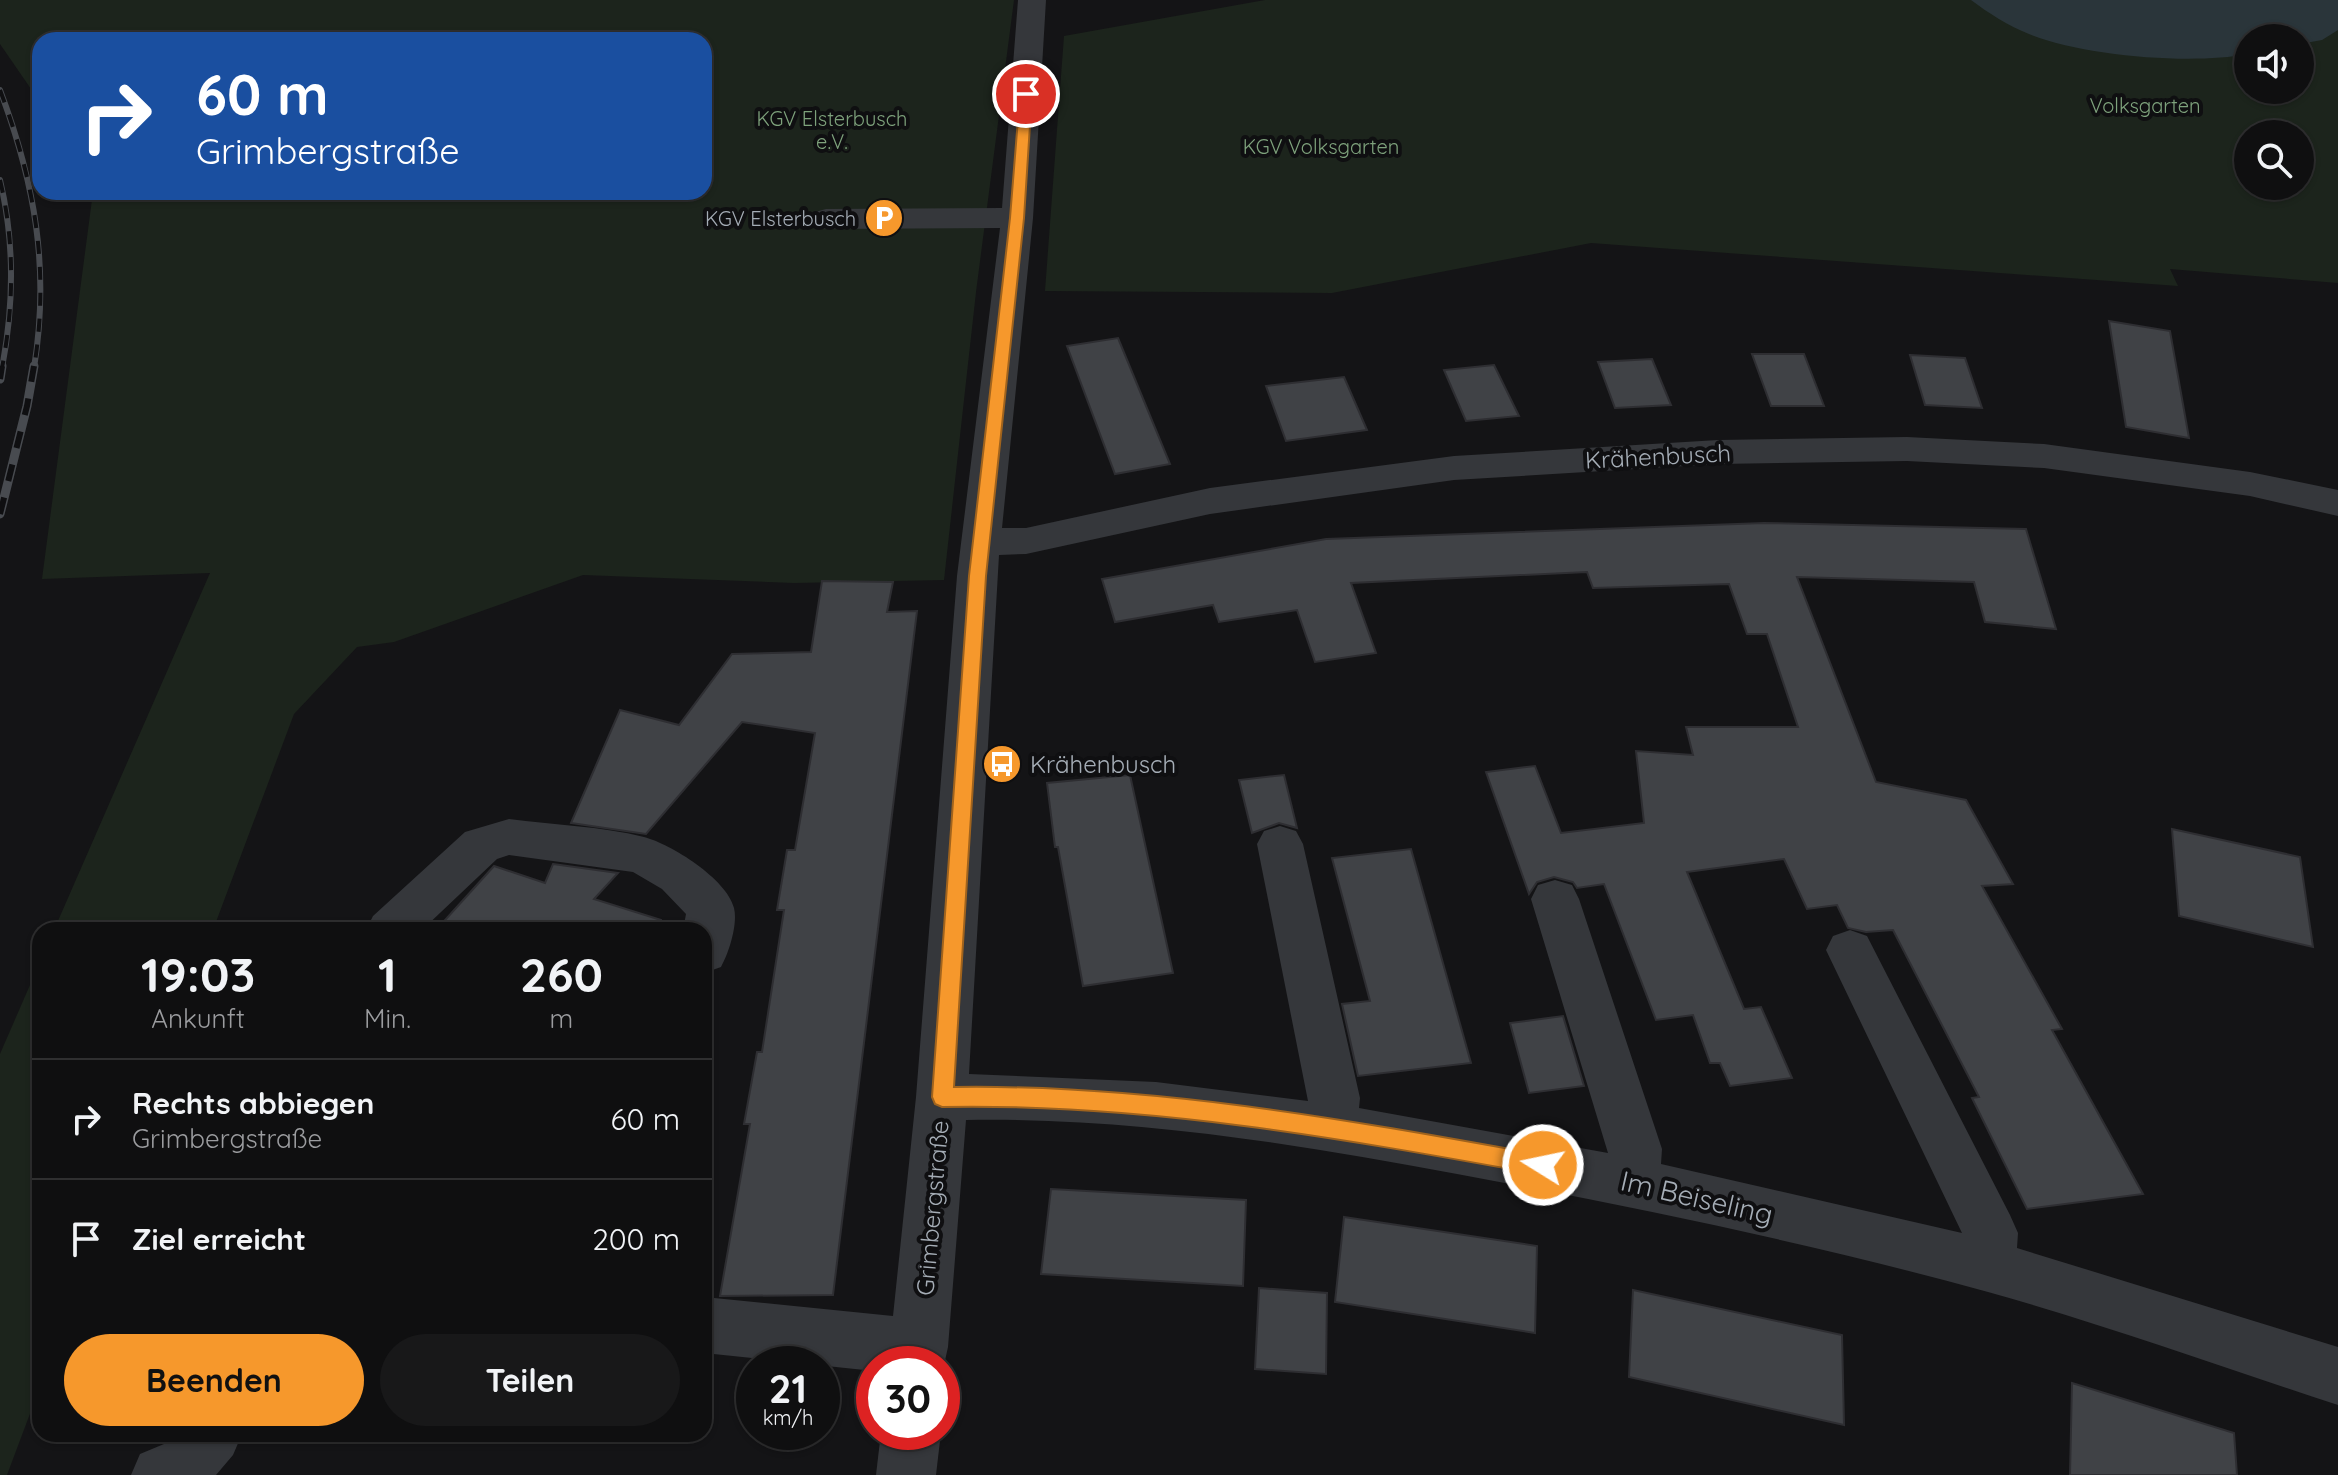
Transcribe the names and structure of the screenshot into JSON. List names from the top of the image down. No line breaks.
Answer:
{"streets":{"street":["Krähenbusch","Im Beiseling","Grimbergstraße"]},"crossings":[["Krähenbusch","Grimbergstraße"],["Im Beiseling","Grimbergstraße"]],"parks":["Volksgarten","KGV Elsterbusch e.V.","KGV Volksgarten"],"places":{"parking":["KGV Elsterbusch"],"bus stop":["Krähenbusch"]},"page":{"turn":["60 m","Grimbergstraße"],"eta":["19:03","Ankunft","1","Min.","260","m"],"list":[{"name":"Rechts abbiegen","note":"Grimbergstraße","value":"60 m"},{"name":"Ziel erreicht","value":"200 m"}],"buttons":["Beenden","Teilen"],"speed":"21 km/h","limit":"30"}}
